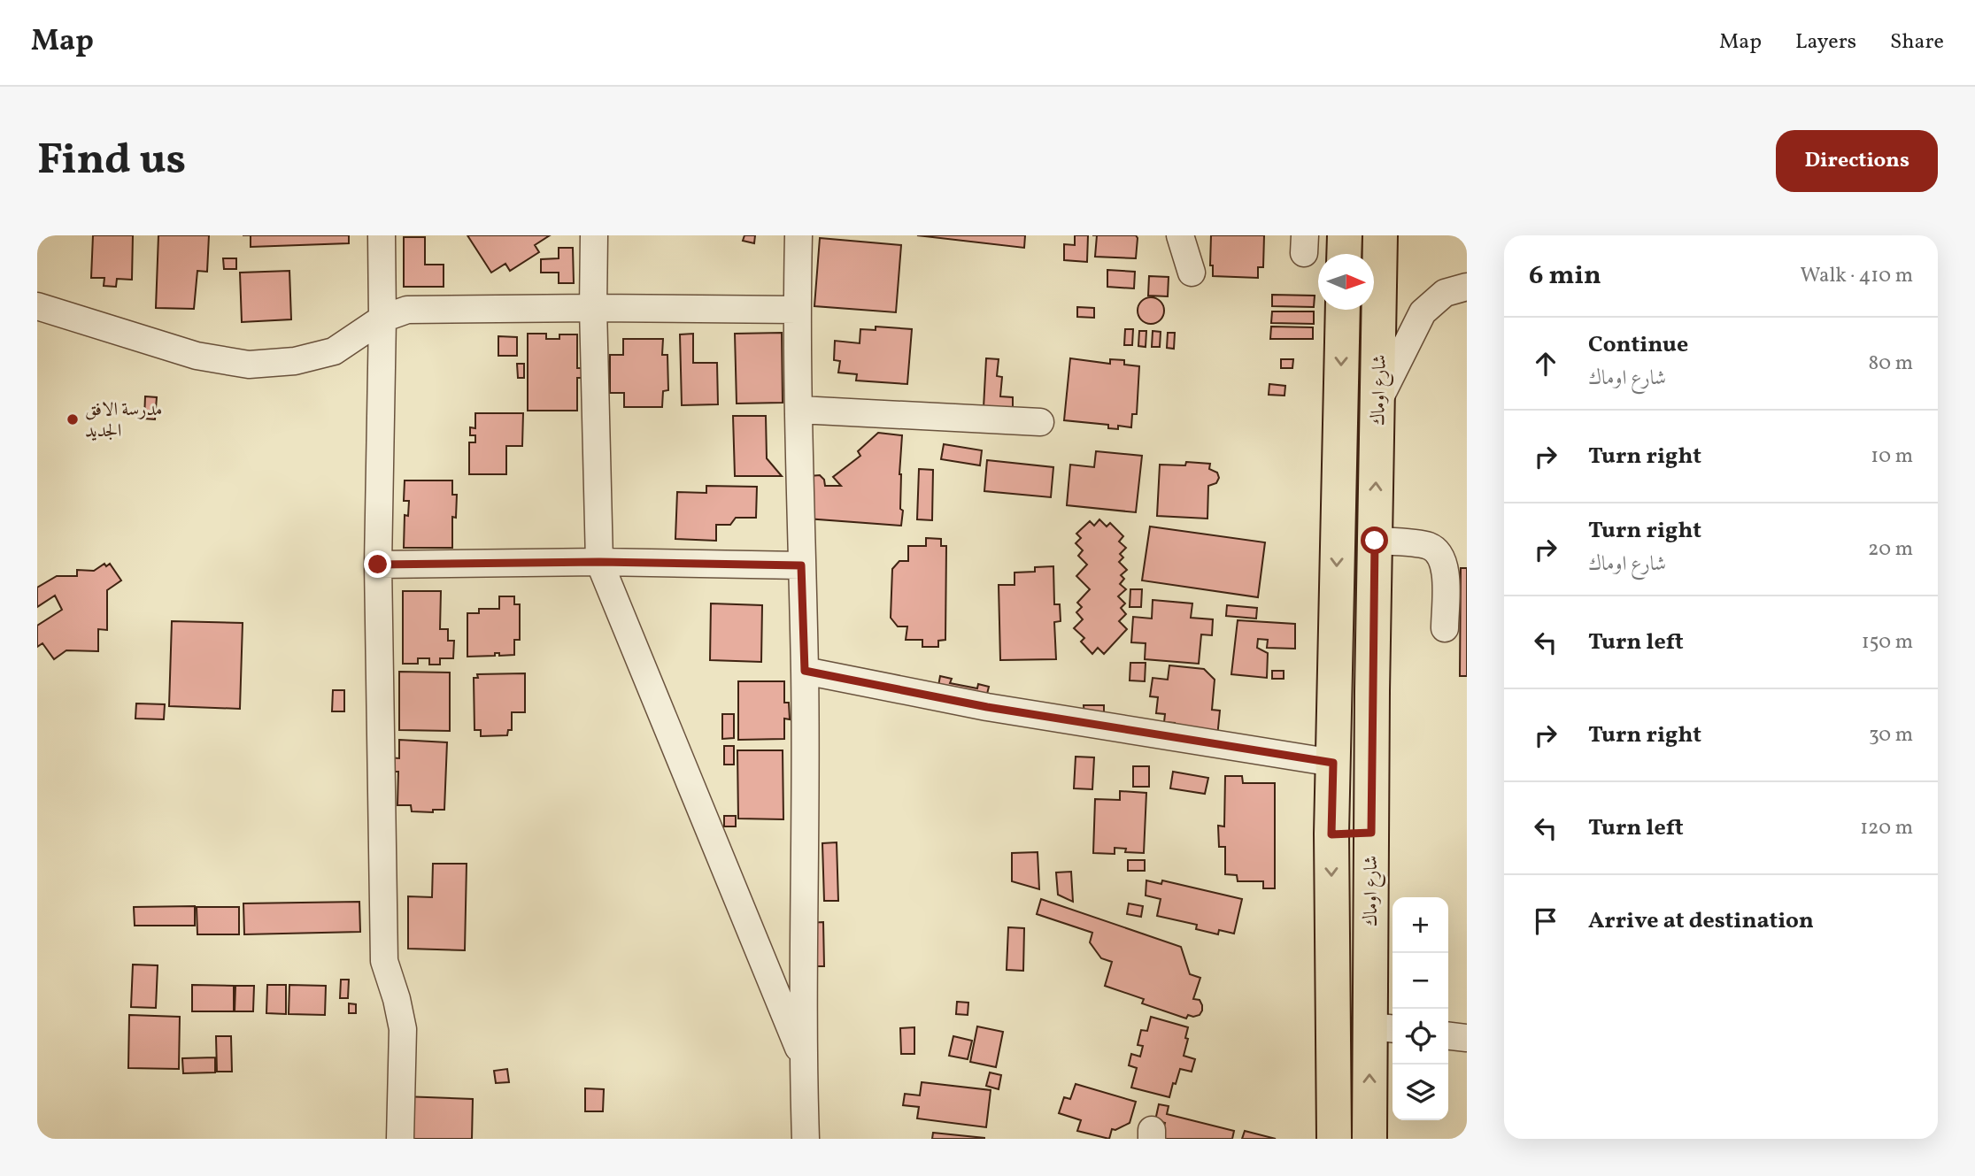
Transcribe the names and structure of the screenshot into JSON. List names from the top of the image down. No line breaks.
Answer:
{"streets":{"main road":["شارع اوماك"]},"places":["مدرسة الافق الجديد"],"north":"right","page":{"header":"Map","nav":["Map","Layers","Share"],"buttons":"Directions","title":"Find us","heading":["6 min","Walk · 410 m"],"list":[["Continue","شارع اوماك","80 m"],["Turn right","10 m"],["Turn right","شارع اوماك","20 m"],["Turn left","150 m"],["Turn right","30 m"],["Turn left","120 m"],"Arrive at destination"],"map_buttons":["+","−"]}}
